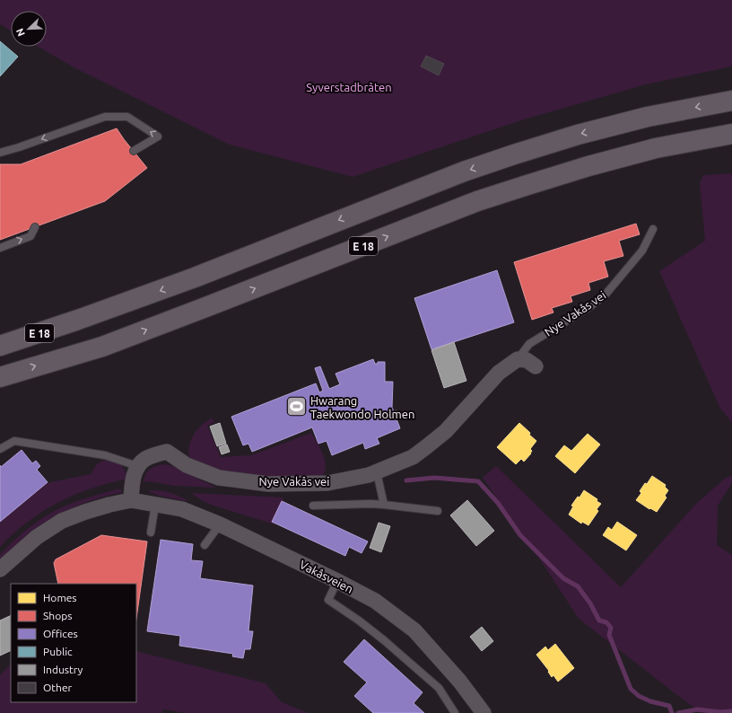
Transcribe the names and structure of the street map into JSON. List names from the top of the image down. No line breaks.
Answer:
{"streets":{"highway":["E 18"],"street":["Nye Vakås vei","Vakåsveien"]},"parks":["Syverstadbråten"],"places":{"sports":["Hwarang Taekwondo Holmen"]},"legend":["Homes","Shops","Offices","Public","Industry","Other"],"north":"bottom left"}
